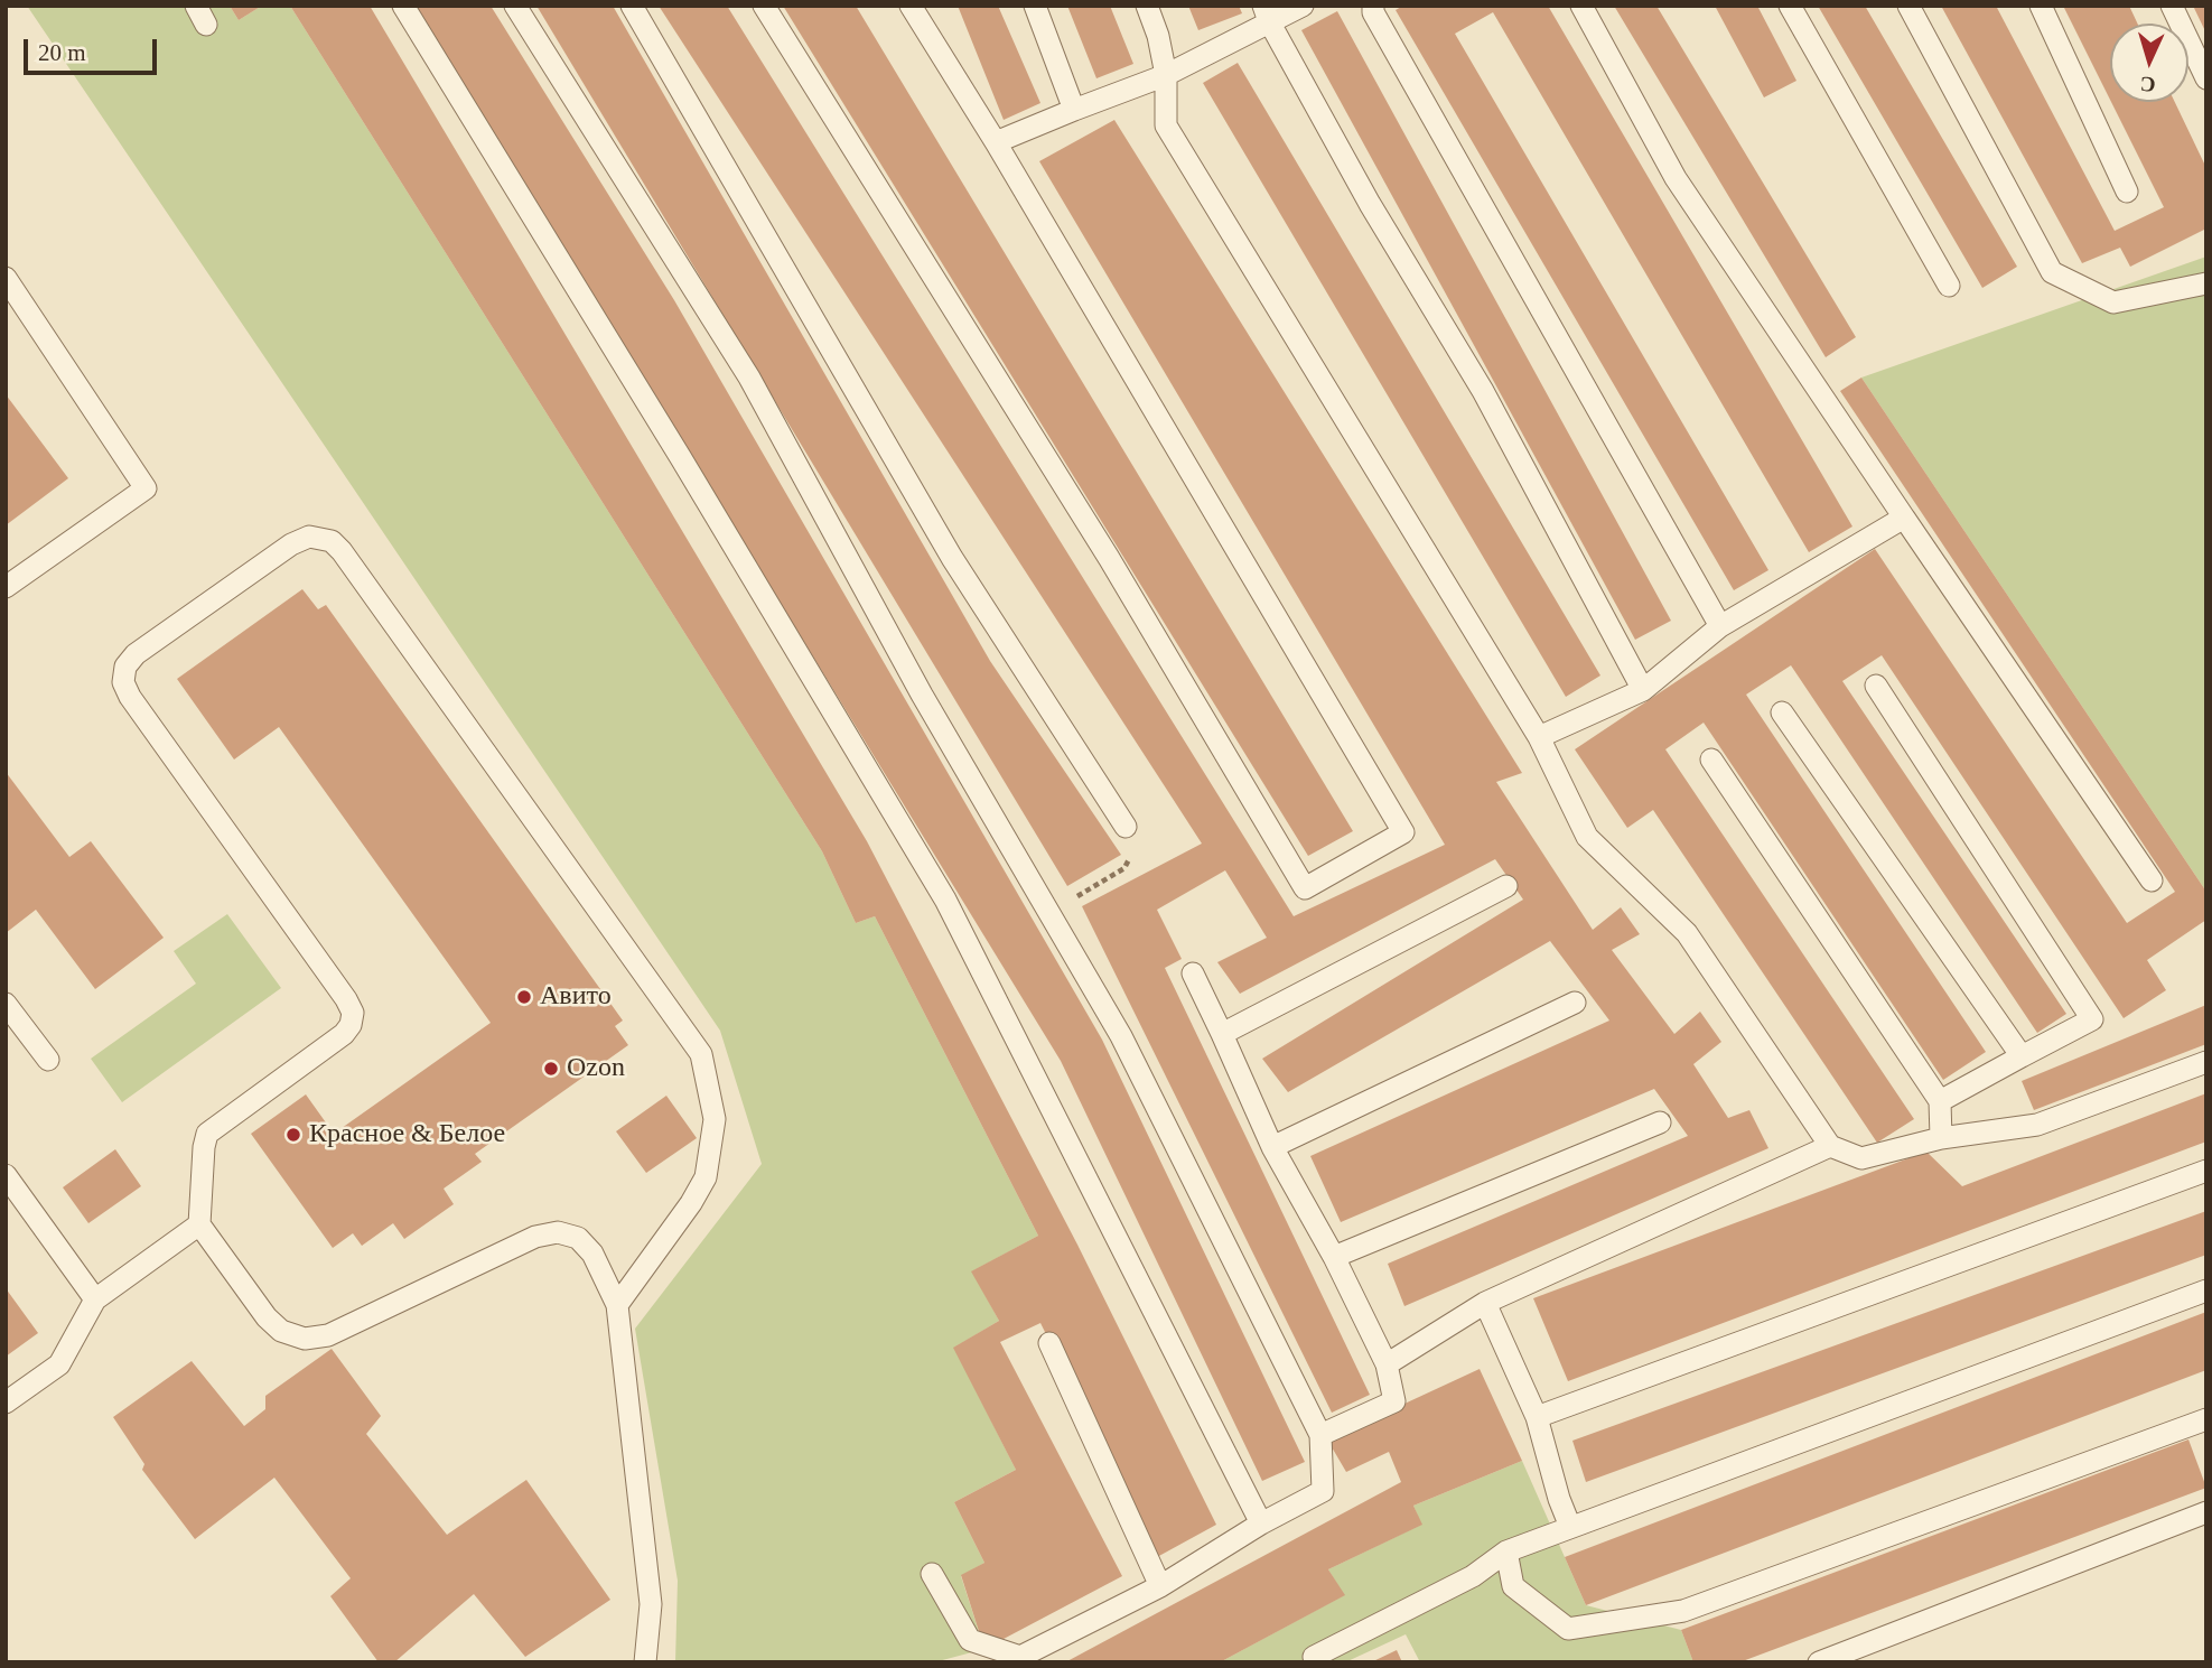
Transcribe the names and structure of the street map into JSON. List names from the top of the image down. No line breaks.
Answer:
{"places":["Авито","Ozon","Красное & Белое"],"scale_bar":"20 m","north":"bottom"}
